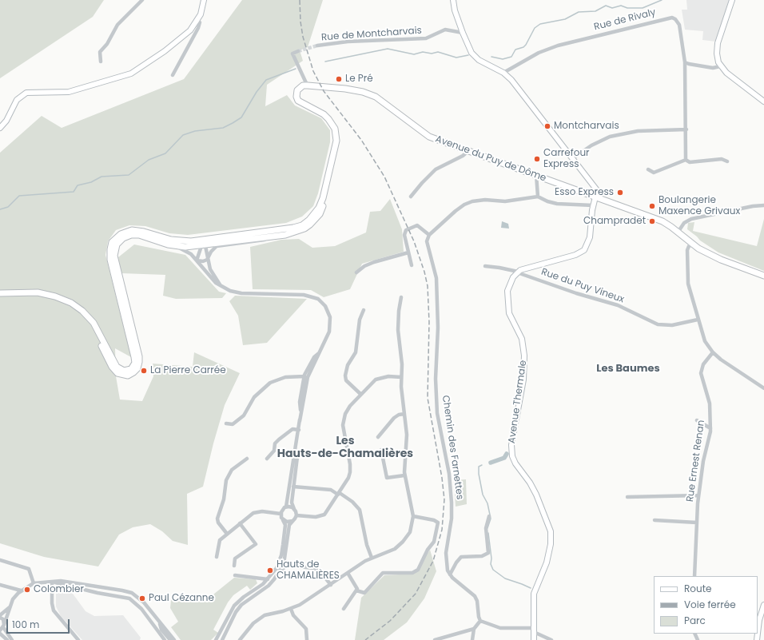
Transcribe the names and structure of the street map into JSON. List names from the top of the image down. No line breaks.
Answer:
{"streets":{"main road":["Avenue du Puy de Dôme","Avenue Thermale"],"street":["Rue de Rivaly","Rue de Montcharvais","Rue du Puy Vineux","Chemin des Farnettes","Rue Ernest Renan"]},"crossings":[["Rue du Puy Vineux","Avenue Thermale"]],"districts":["Les Baumes","Les Hauts-de-Chamalières"],"places":["Le Pré","Montcharvais","Carrefour Express","Esso Express","Boulangerie Maxence Grivaux","Champradet","La Pierre Carrée","Hauts de CHAMALIÈRES","Colombier","Paul Cézanne"],"legend":["Route","Voie ferrée","Parc"],"scale_bar":"100 m"}
